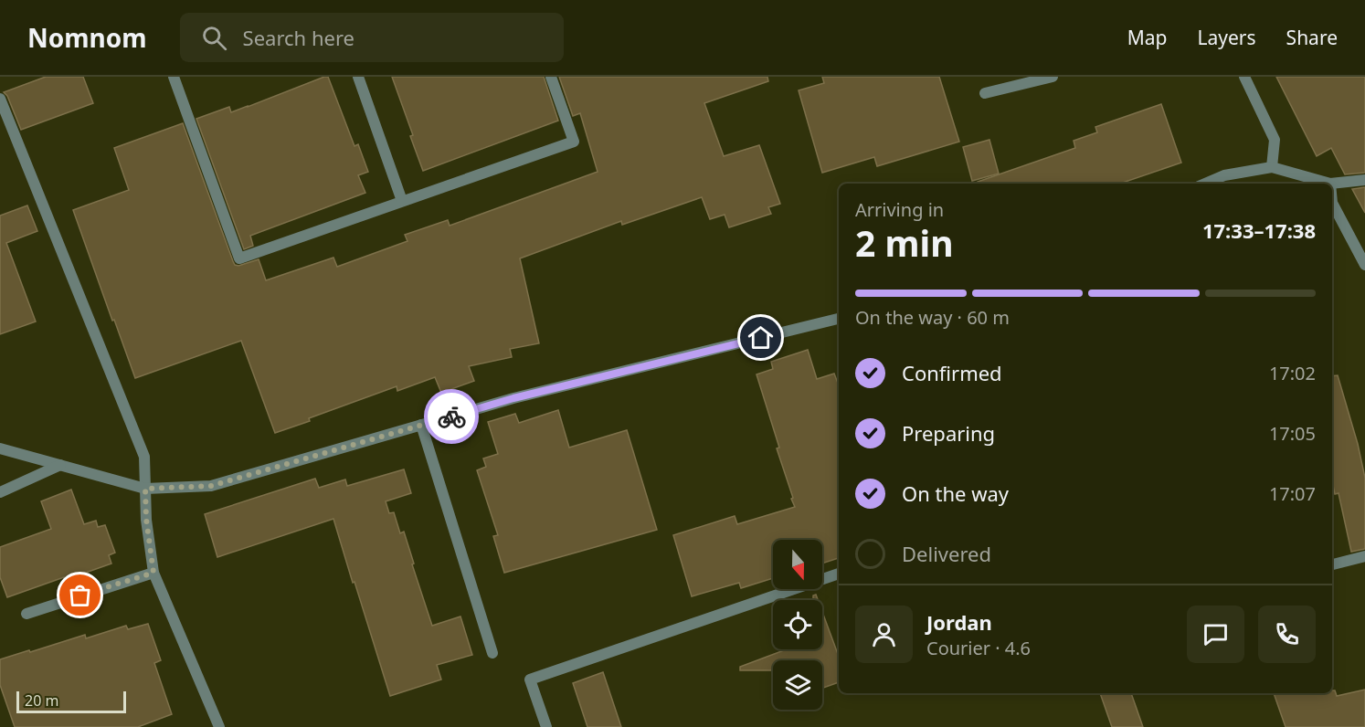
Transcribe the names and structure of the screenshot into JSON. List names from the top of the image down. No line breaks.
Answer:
{"scale_bar":"20 m","north":"bottom","page":{"header":"Nomnom","search":"Search here","nav":["Map","Layers","Share"],"heading":["2 min","Arriving in","17:33–17:38"],"panel":["Jordan","Courier · 4.6"],"bar":"On the way · 60 m","list":[["Confirmed","17:02"],["Preparing","17:05"],["On the way","17:07"],"Delivered"],"scale":"20 m"}}
